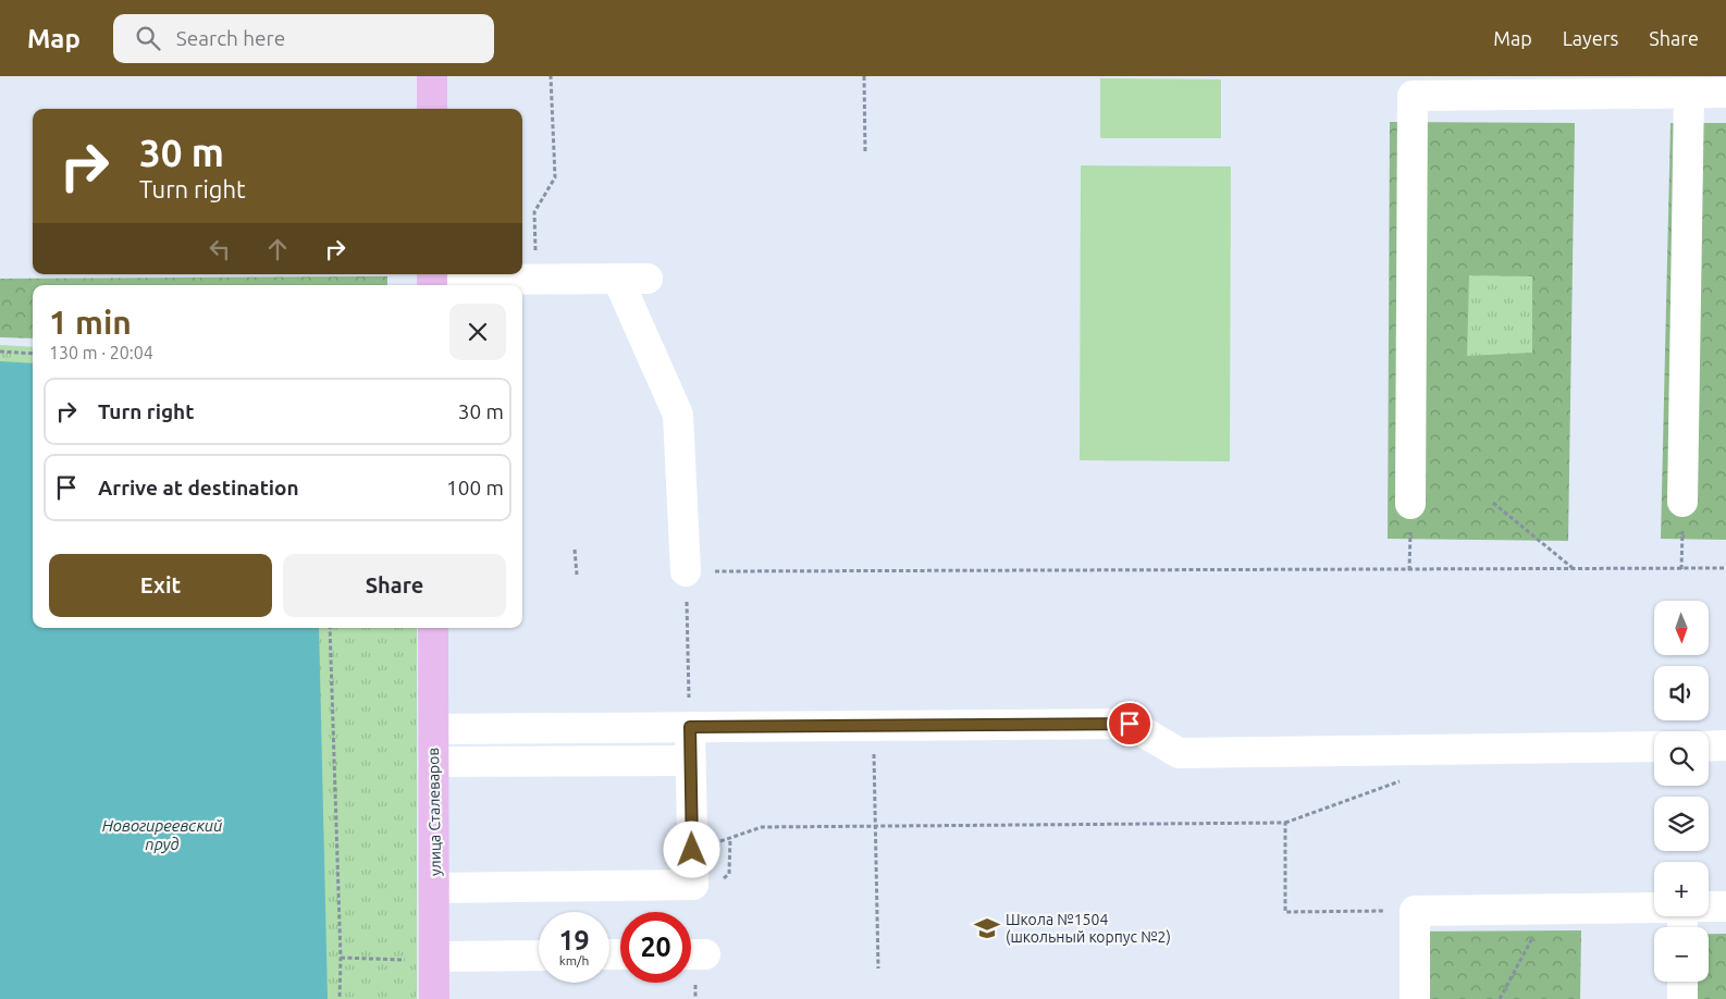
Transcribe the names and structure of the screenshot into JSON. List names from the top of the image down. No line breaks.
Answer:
{"streets":{"main road":["улица Сталеваров"]},"water":["Новогиреевский пруд"],"places":{"school or university":["Школа №1504 (школьный корпус №2)"]},"north":"bottom","page":{"header":"Map","search":"Search here","nav":["Map","Layers","Share"],"turn":["30 m","Turn right"],"heading":["1 min","130 m · 20:04"],"list":[{"name":"Turn right","value":"30 m"},{"name":"Arrive at destination","value":"100 m"}],"buttons":["Exit","Share"],"map_buttons":["+","−"],"speed":"19 km/h","limit":"20"}}
